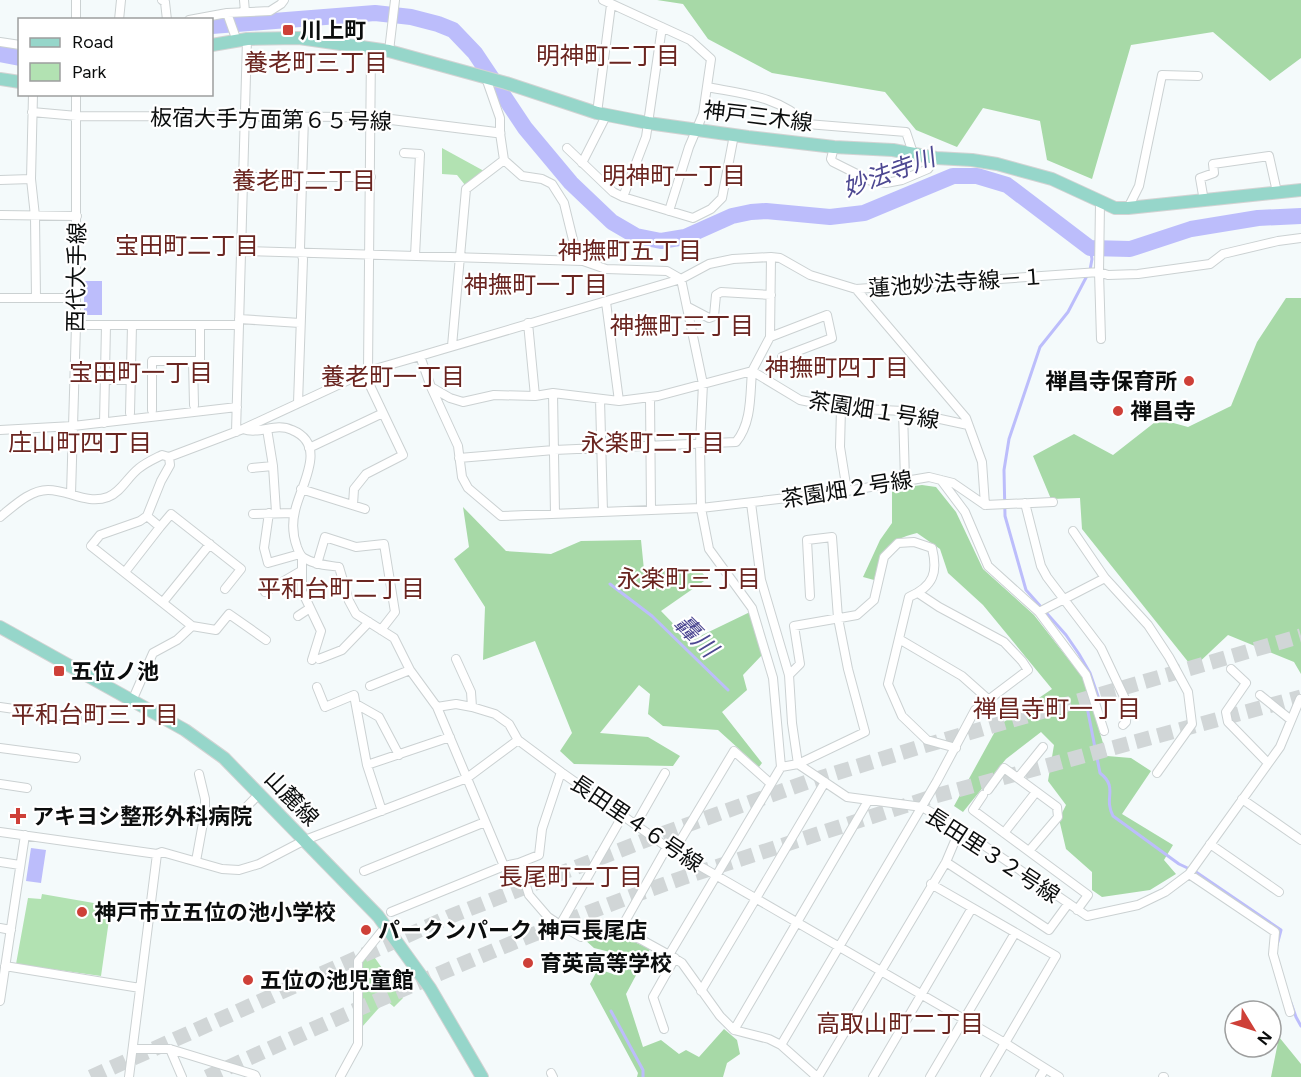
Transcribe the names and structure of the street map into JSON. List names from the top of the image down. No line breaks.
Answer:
{"streets":{"main road":["神戸三木線","山麓線"],"street":["板宿大手方面第６５号線","西代大手線","蓮池妙法寺線－１","茶園畑１号線","茶園畑２号線","長田里４６号線","長田里３２号線"]},"crossings":[["板宿大手方面第６５号線","西代大手線"],["西代大手線","蓮池妙法寺線－１"],["蓮池妙法寺線－１","茶園畑２号線"]],"districts":["明神町二丁目","養老町三丁目","明神町一丁目","養老町二丁目","宝田町二丁目","神撫町五丁目","神撫町一丁目","神撫町三丁目","神撫町四丁目","宝田町一丁目","養老町一丁目","庄山町四丁目","永楽町二丁目","永楽町三丁目","平和台町二丁目","禅昌寺町一丁目","平和台町三丁目","長尾町二丁目","高取山町二丁目"],"water":["妙法寺川","轟川"],"places":{"transit":["川上町","五位ノ池"],"other":["禅昌寺保育所","禅昌寺","神戸市立五位の池小学校","パークンパーク 神戸長尾店","育英高等学校","五位の池児童館"],"health":["アキヨシ整形外科病院"]},"legend":["Road","Park"],"north":"bottom right"}
